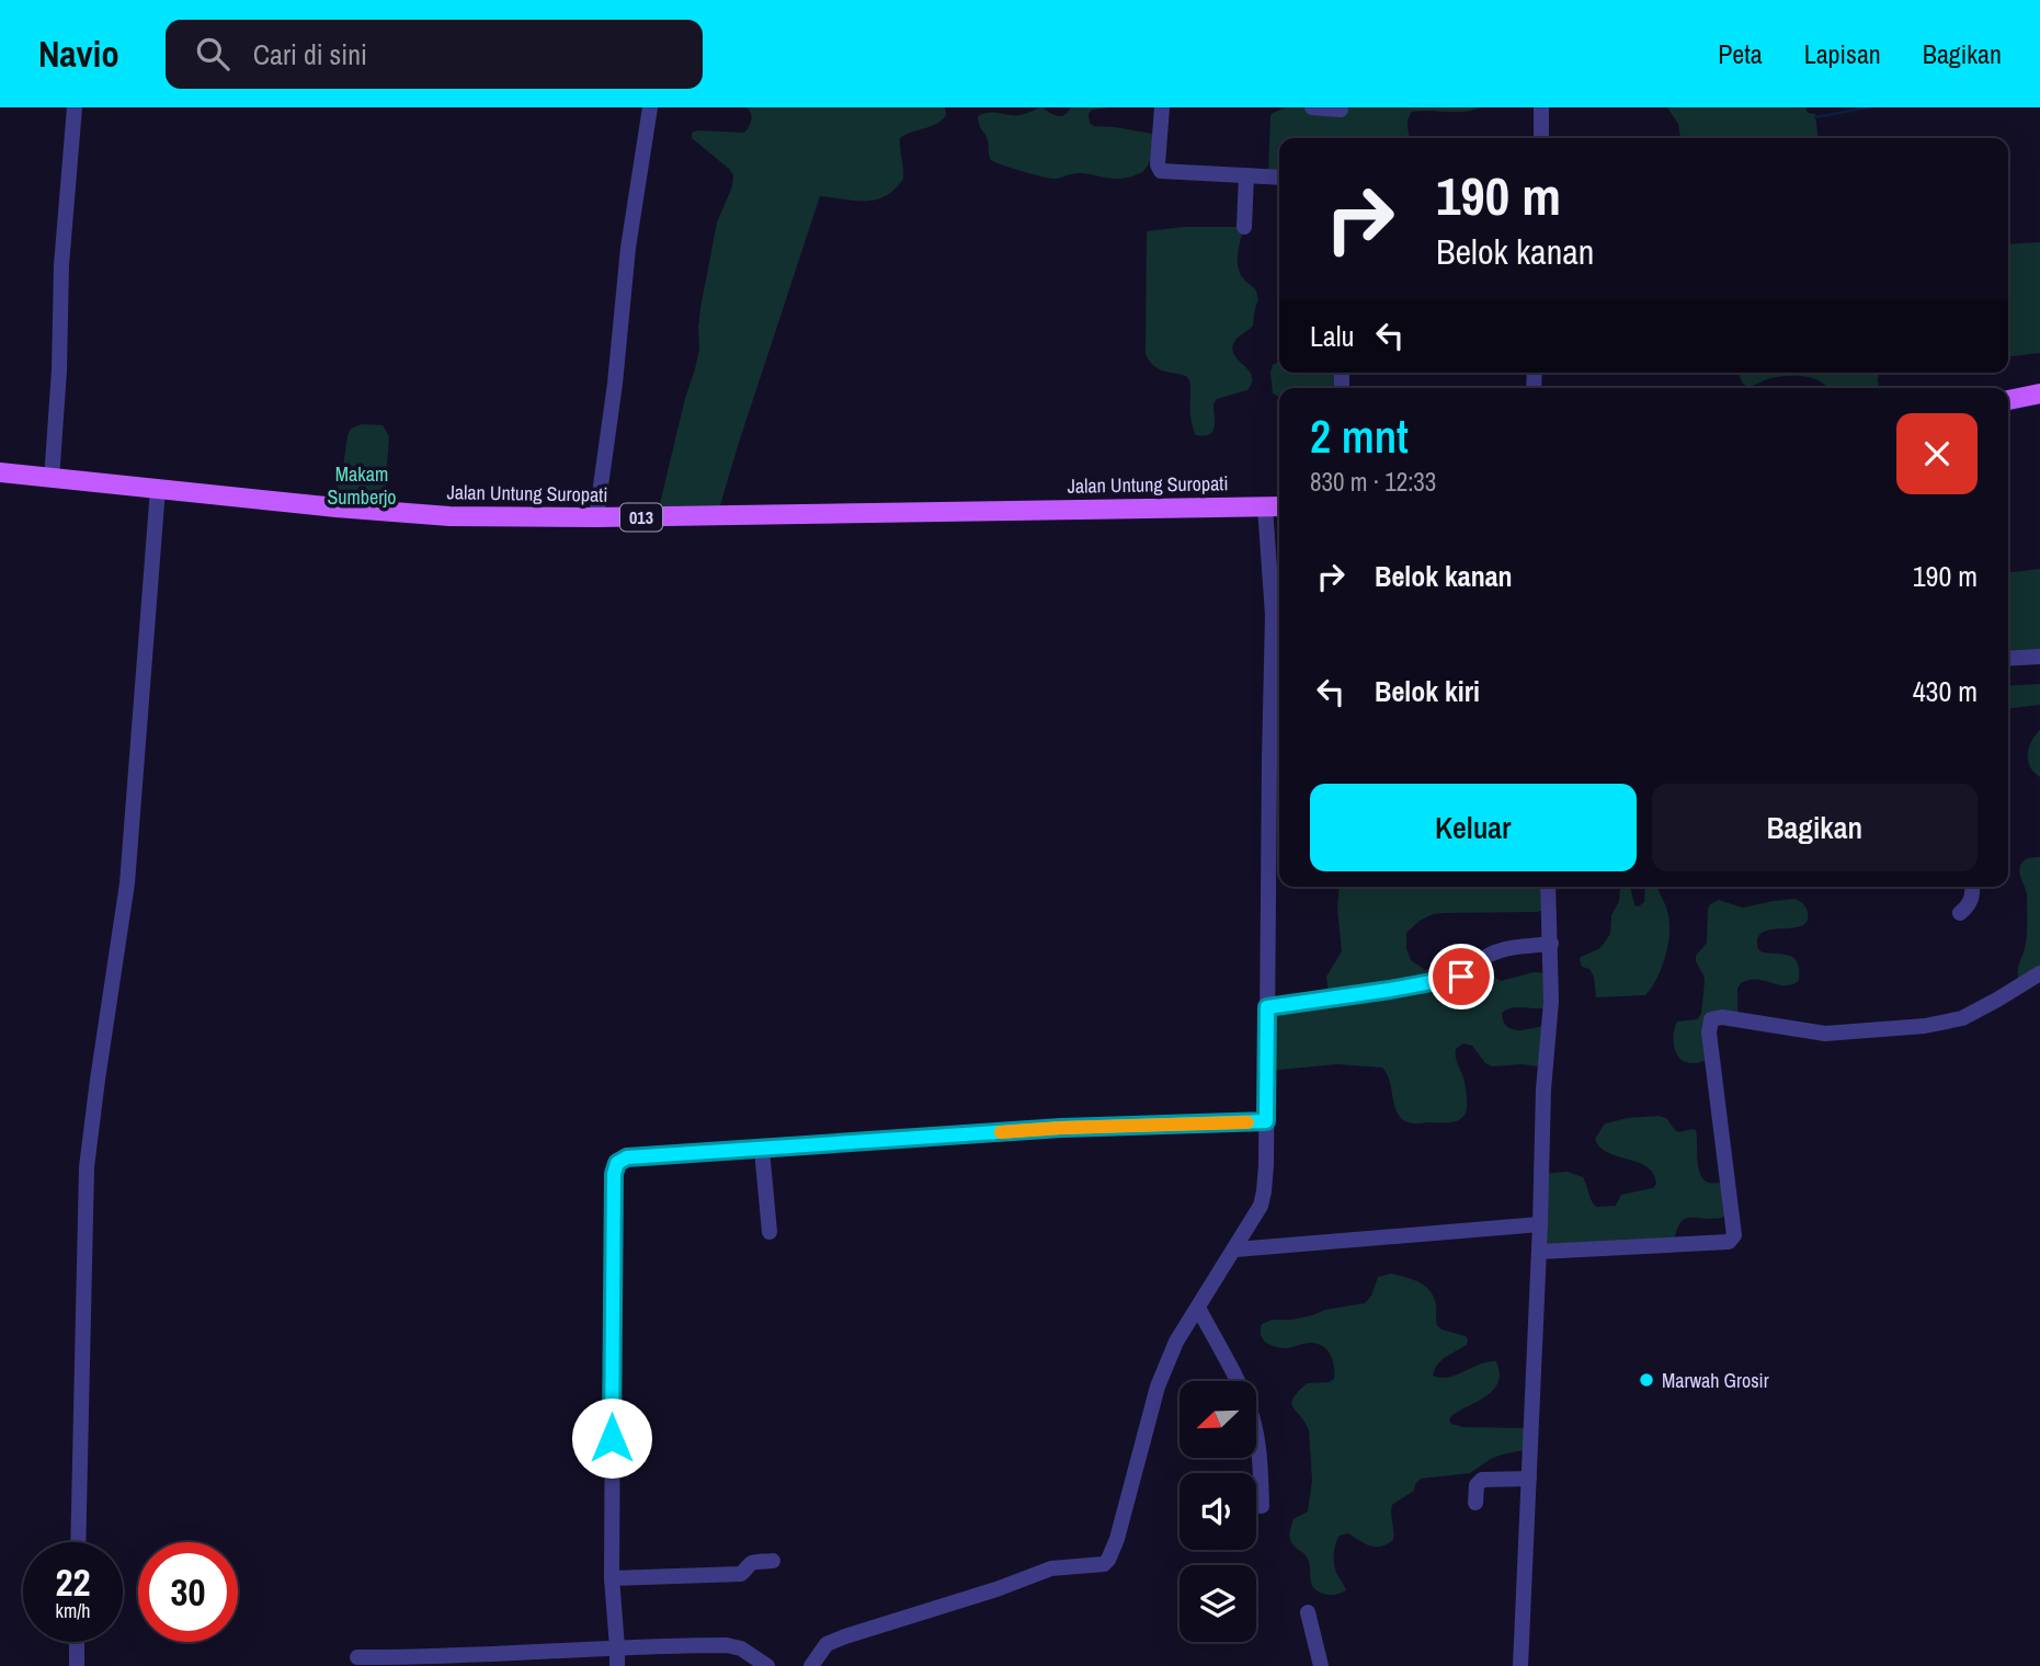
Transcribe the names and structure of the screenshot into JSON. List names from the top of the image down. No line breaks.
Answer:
{"streets":{"main road":["Jalan Untung Suropati","013"]},"parks":["Makam Sumberjo"],"places":["Marwah Grosir"],"north":"bottom left","page":{"header":"Navio","search":"Cari di sini","nav":["Peta","Lapisan","Bagikan"],"turn":["190 m","Belok kanan"],"then":"Lalu","heading":["2 mnt","830 m · 12:33"],"list":[{"name":"Belok kanan","value":"190 m"},{"name":"Belok kiri","value":"430 m"}],"buttons":["Keluar","Bagikan"],"speed":"22 km/h","limit":"30"}}
